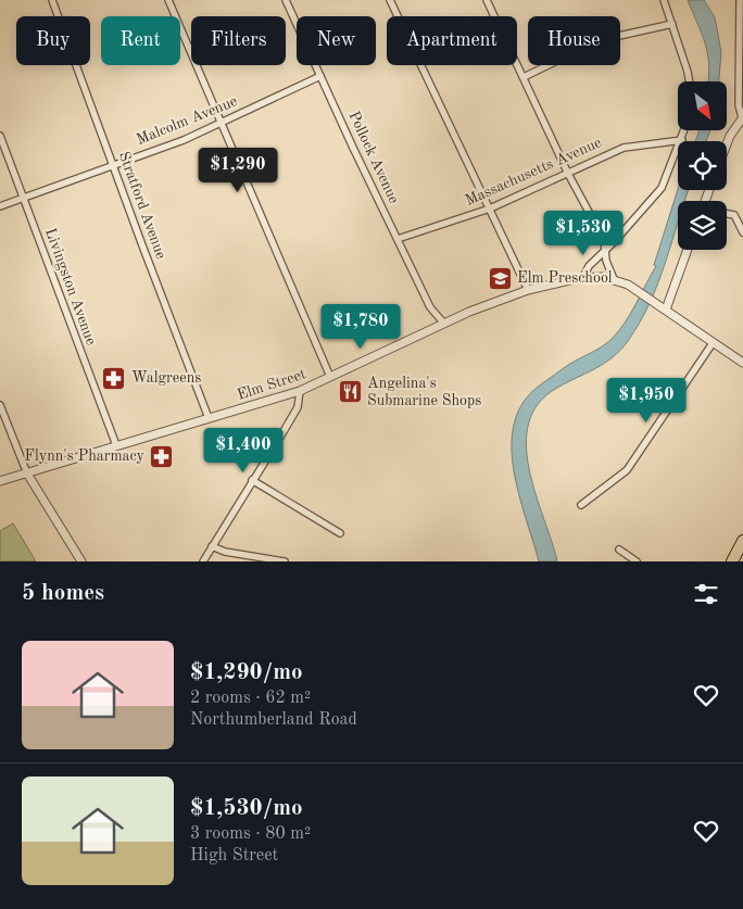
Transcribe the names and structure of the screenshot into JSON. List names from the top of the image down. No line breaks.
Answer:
{"streets":{"street":["Malcolm Avenue","Pollock Avenue","Massachusetts Avenue","Stratford Avenue","Livingston Avenue","Elm Street"]},"crossings":[["Malcolm Avenue","Pollock Avenue"],["Malcolm Avenue","Stratford Avenue"],["Malcolm Avenue","Livingston Avenue"],["Pollock Avenue","Massachusetts Avenue"],["Pollock Avenue","Elm Street"],["Stratford Avenue","Elm Street"],["Livingston Avenue","Elm Street"]],"places":{"school or university":["Elm Preschool"],"pharmacy":["Walgreens","Flynn's Pharmacy"],"restaurant":["Angelina's Submarine Shops"]},"north":"bottom right","page":{"chip":["Buy","Rent","Filters","New","Apartment","House"],"price":["$1,290","$1,530","$1,780","$1,950","$1,400"],"heading":"5 homes","list":[{"name":"$1,290/mo","note":"2 rooms · 62 m² · Northumberland Road"},{"name":"$1,530/mo","note":"3 rooms · 80 m² · High Street"}]}}
